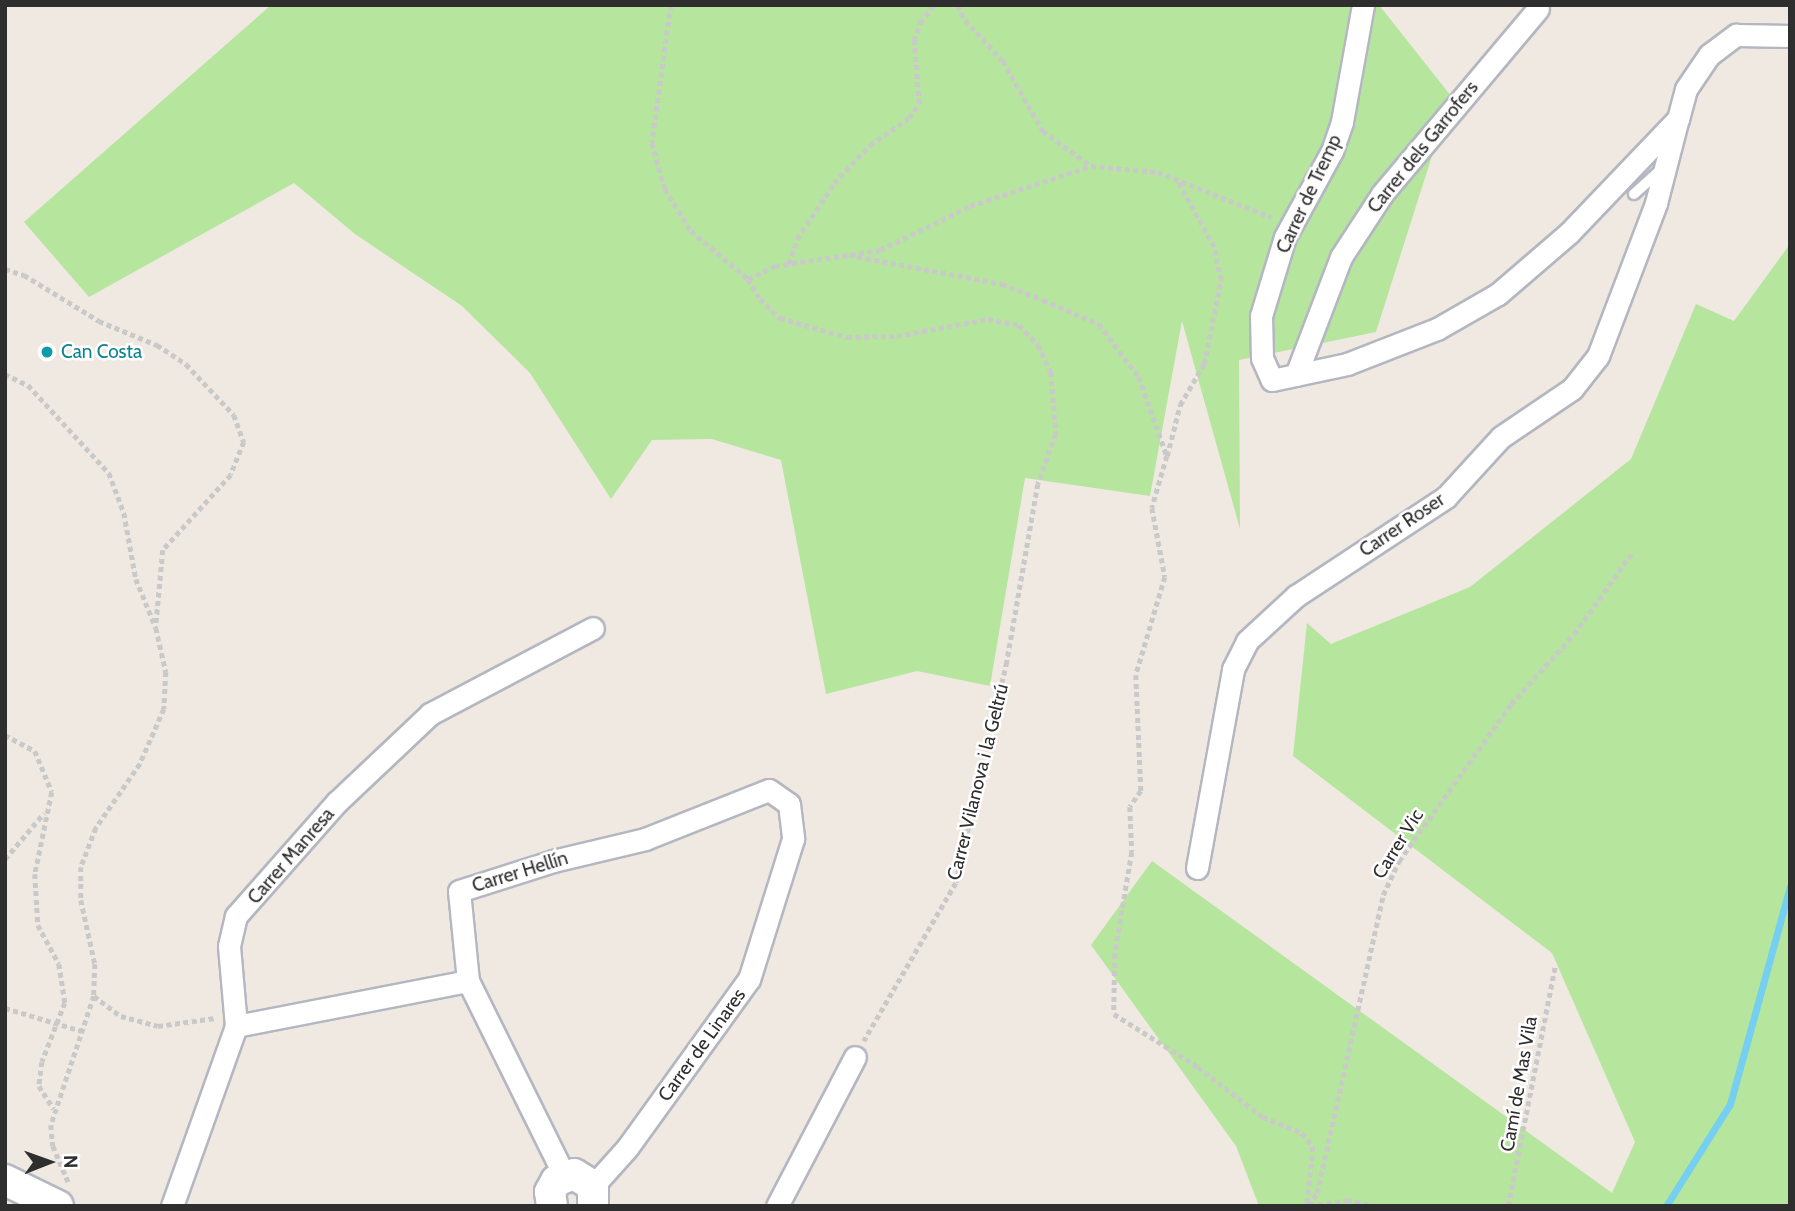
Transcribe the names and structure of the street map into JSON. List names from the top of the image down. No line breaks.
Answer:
{"streets":{"street":["Carrer dels Garrofers","Carrer de Tremp","Carrer Roser","Carrer Manresa","Carrer Hellín","Carrer de Linares"],"path":["Carrer Vilanova i la Geltrú","Carrer Vic","Camí de Mas Vila"]},"crossings":[["Carrer dels Garrofers","Carrer de Tremp"],["Carrer Hellín","Carrer de Linares"]],"places":["Can Costa"],"north":"right"}
